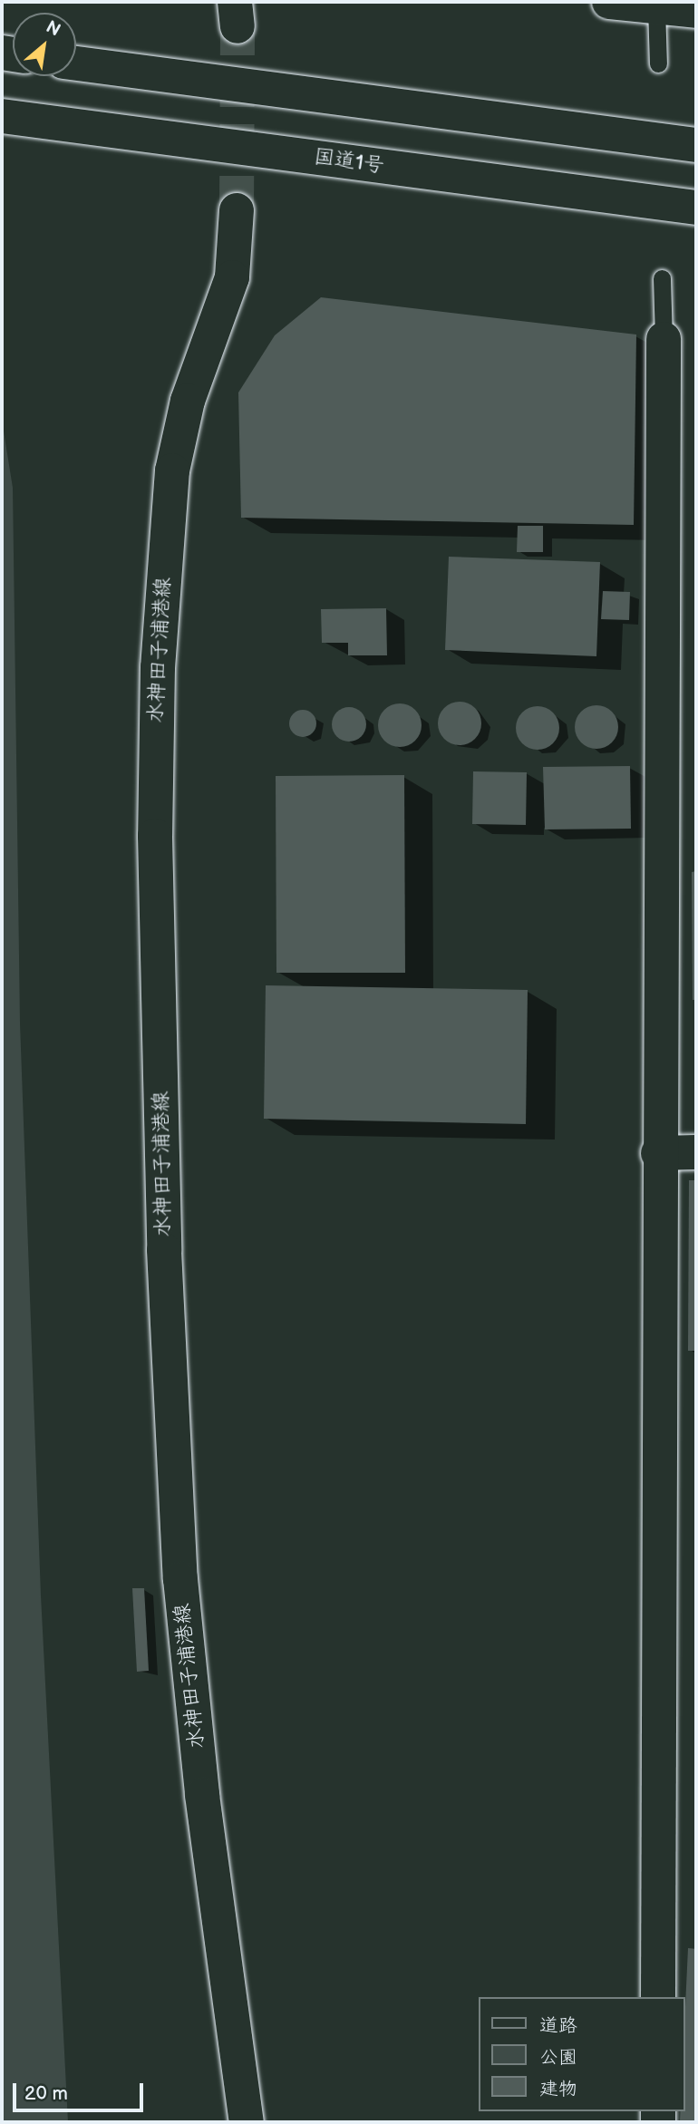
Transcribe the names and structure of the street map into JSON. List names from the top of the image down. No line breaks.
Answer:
{"streets":{"main road":["国道1号","水神田子浦港線"]},"legend":["道路","公園","建物"],"scale_bar":"20 m","north":"top right"}
